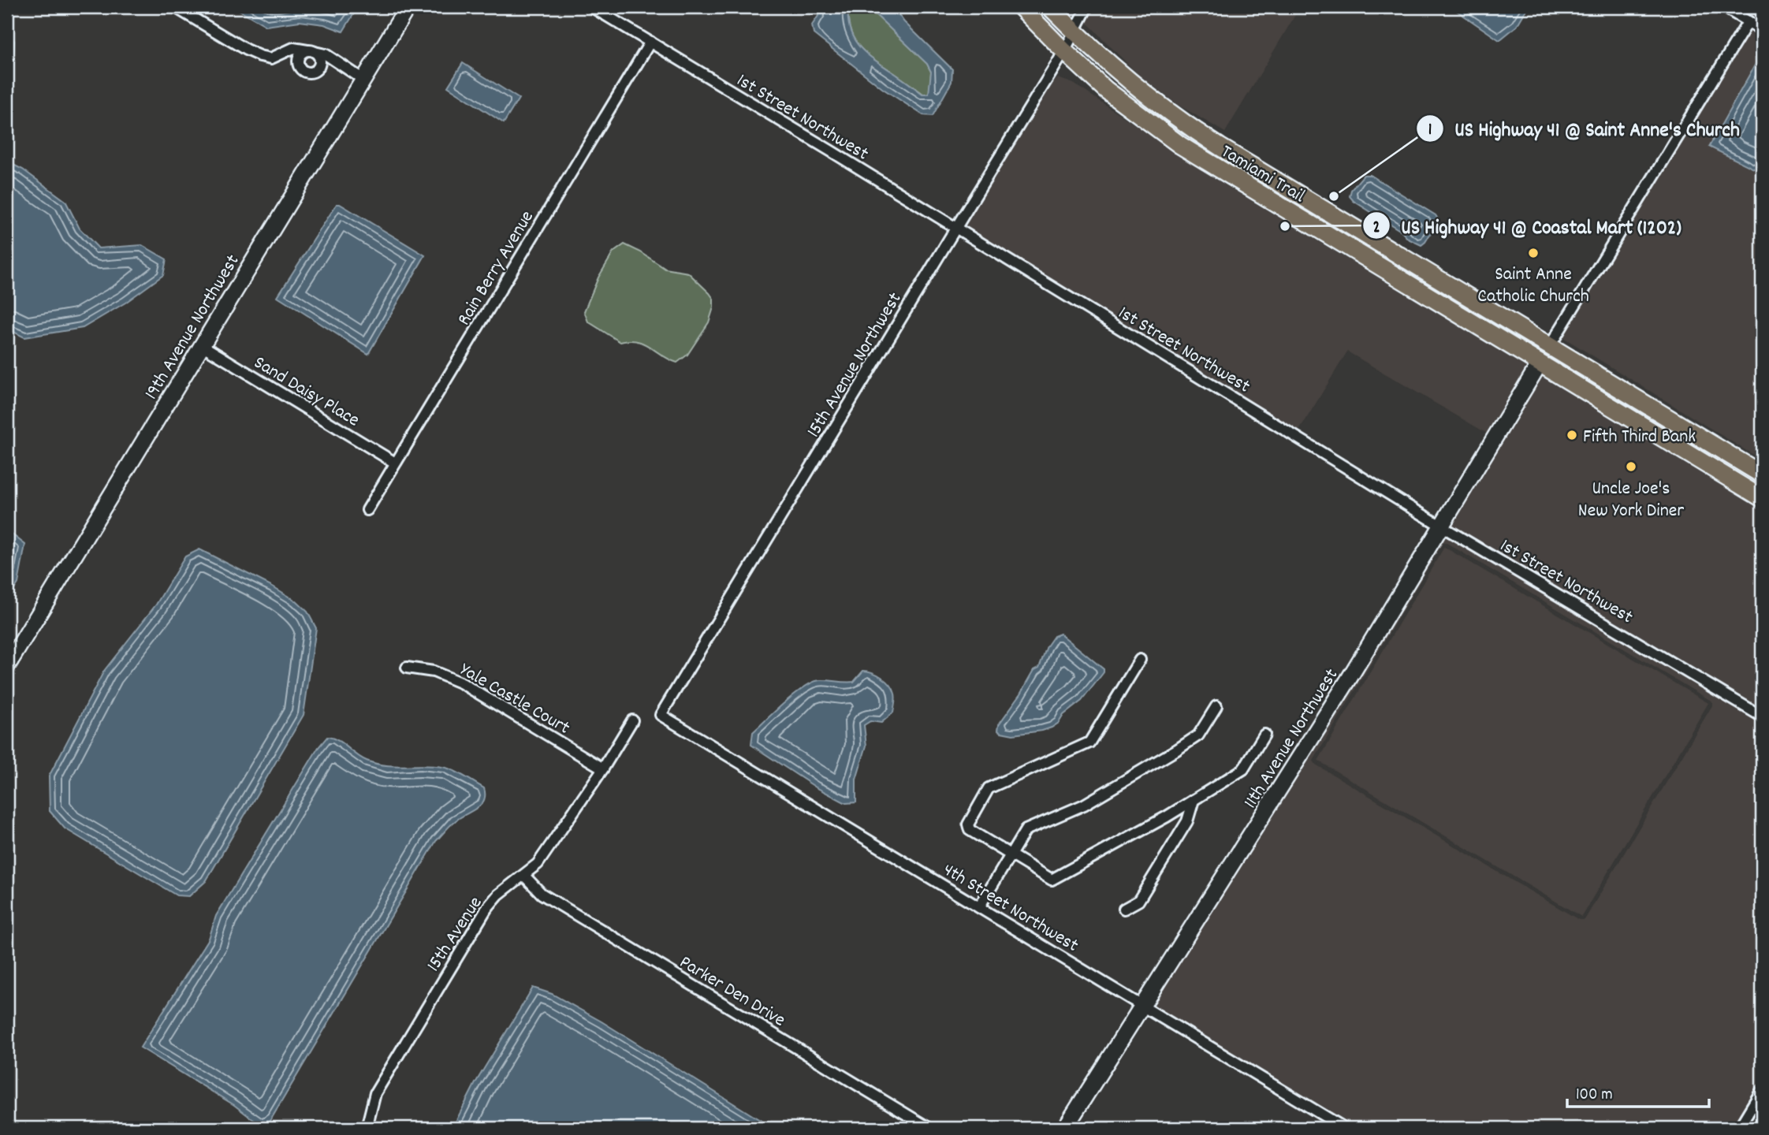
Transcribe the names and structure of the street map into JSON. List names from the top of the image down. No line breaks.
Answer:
{"streets":{"main road":["Tamiami Trail"],"street":["1st Street Northwest","Rain Berry Avenue","19th Avenue Northwest","15th Avenue Northwest","Sand Daisy Place","Yale Castle Court","11th Avenue Northwest","4th Street Northwest","15th Avenue","Parker Den Drive"]},"crossings":[["1st Street Northwest","Rain Berry Avenue"],["1st Street Northwest","15th Avenue Northwest"],["1st Street Northwest","11th Avenue Northwest"],["Tamiami Trail","15th Avenue Northwest"],["Tamiami Trail","11th Avenue Northwest"],["Rain Berry Avenue","Sand Daisy Place"],["19th Avenue Northwest","Sand Daisy Place"],["15th Avenue Northwest","4th Street Northwest"],["Yale Castle Court","15th Avenue"],["11th Avenue Northwest","4th Street Northwest"],["15th Avenue","Parker Den Drive"]],"places":["US Highway 41 @ Saint Anne's Church","US Highway 41 @ Coastal Mart (1202)","Saint Anne Catholic Church","Fifth Third Bank","Uncle Joe's New York Diner"],"scale_bar":"100 m"}
